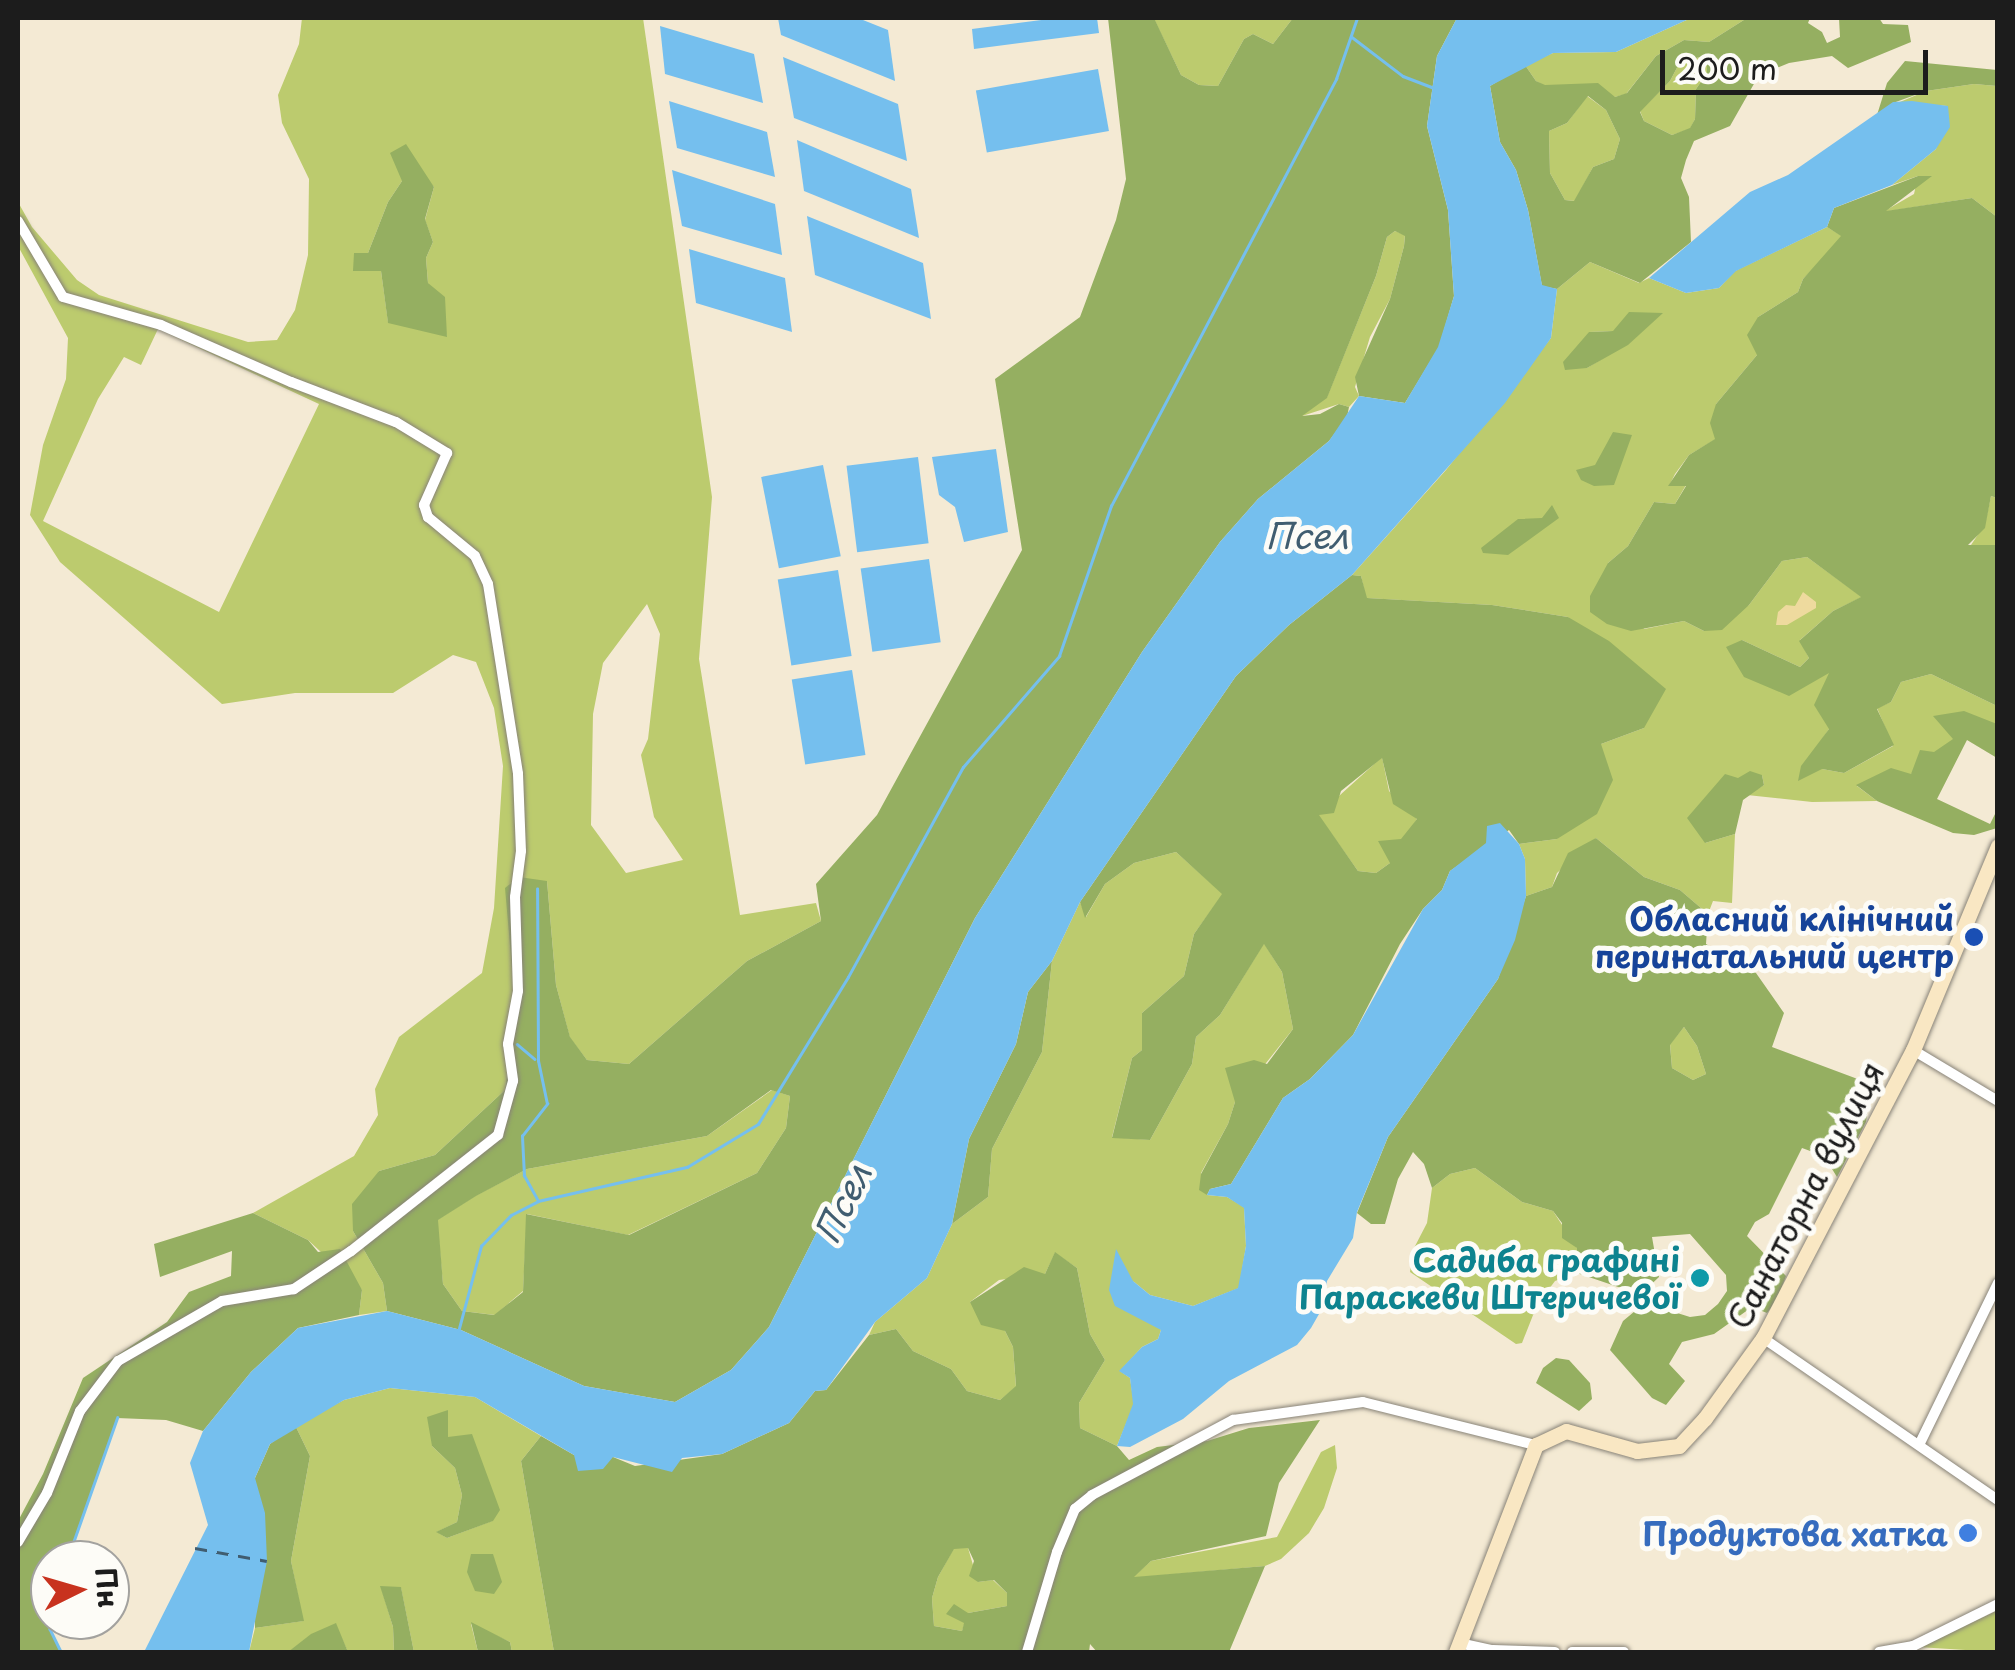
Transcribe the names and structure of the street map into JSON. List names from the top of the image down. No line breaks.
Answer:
{"streets":{"main road":["Санаторна вулиця"]},"water":["Псел"],"places":["Обласний клінічний перинатальний центр","Садиба графині Параскеви Штеричевої","Продуктова хатка"],"scale_bar":"200 m","north":"right"}
